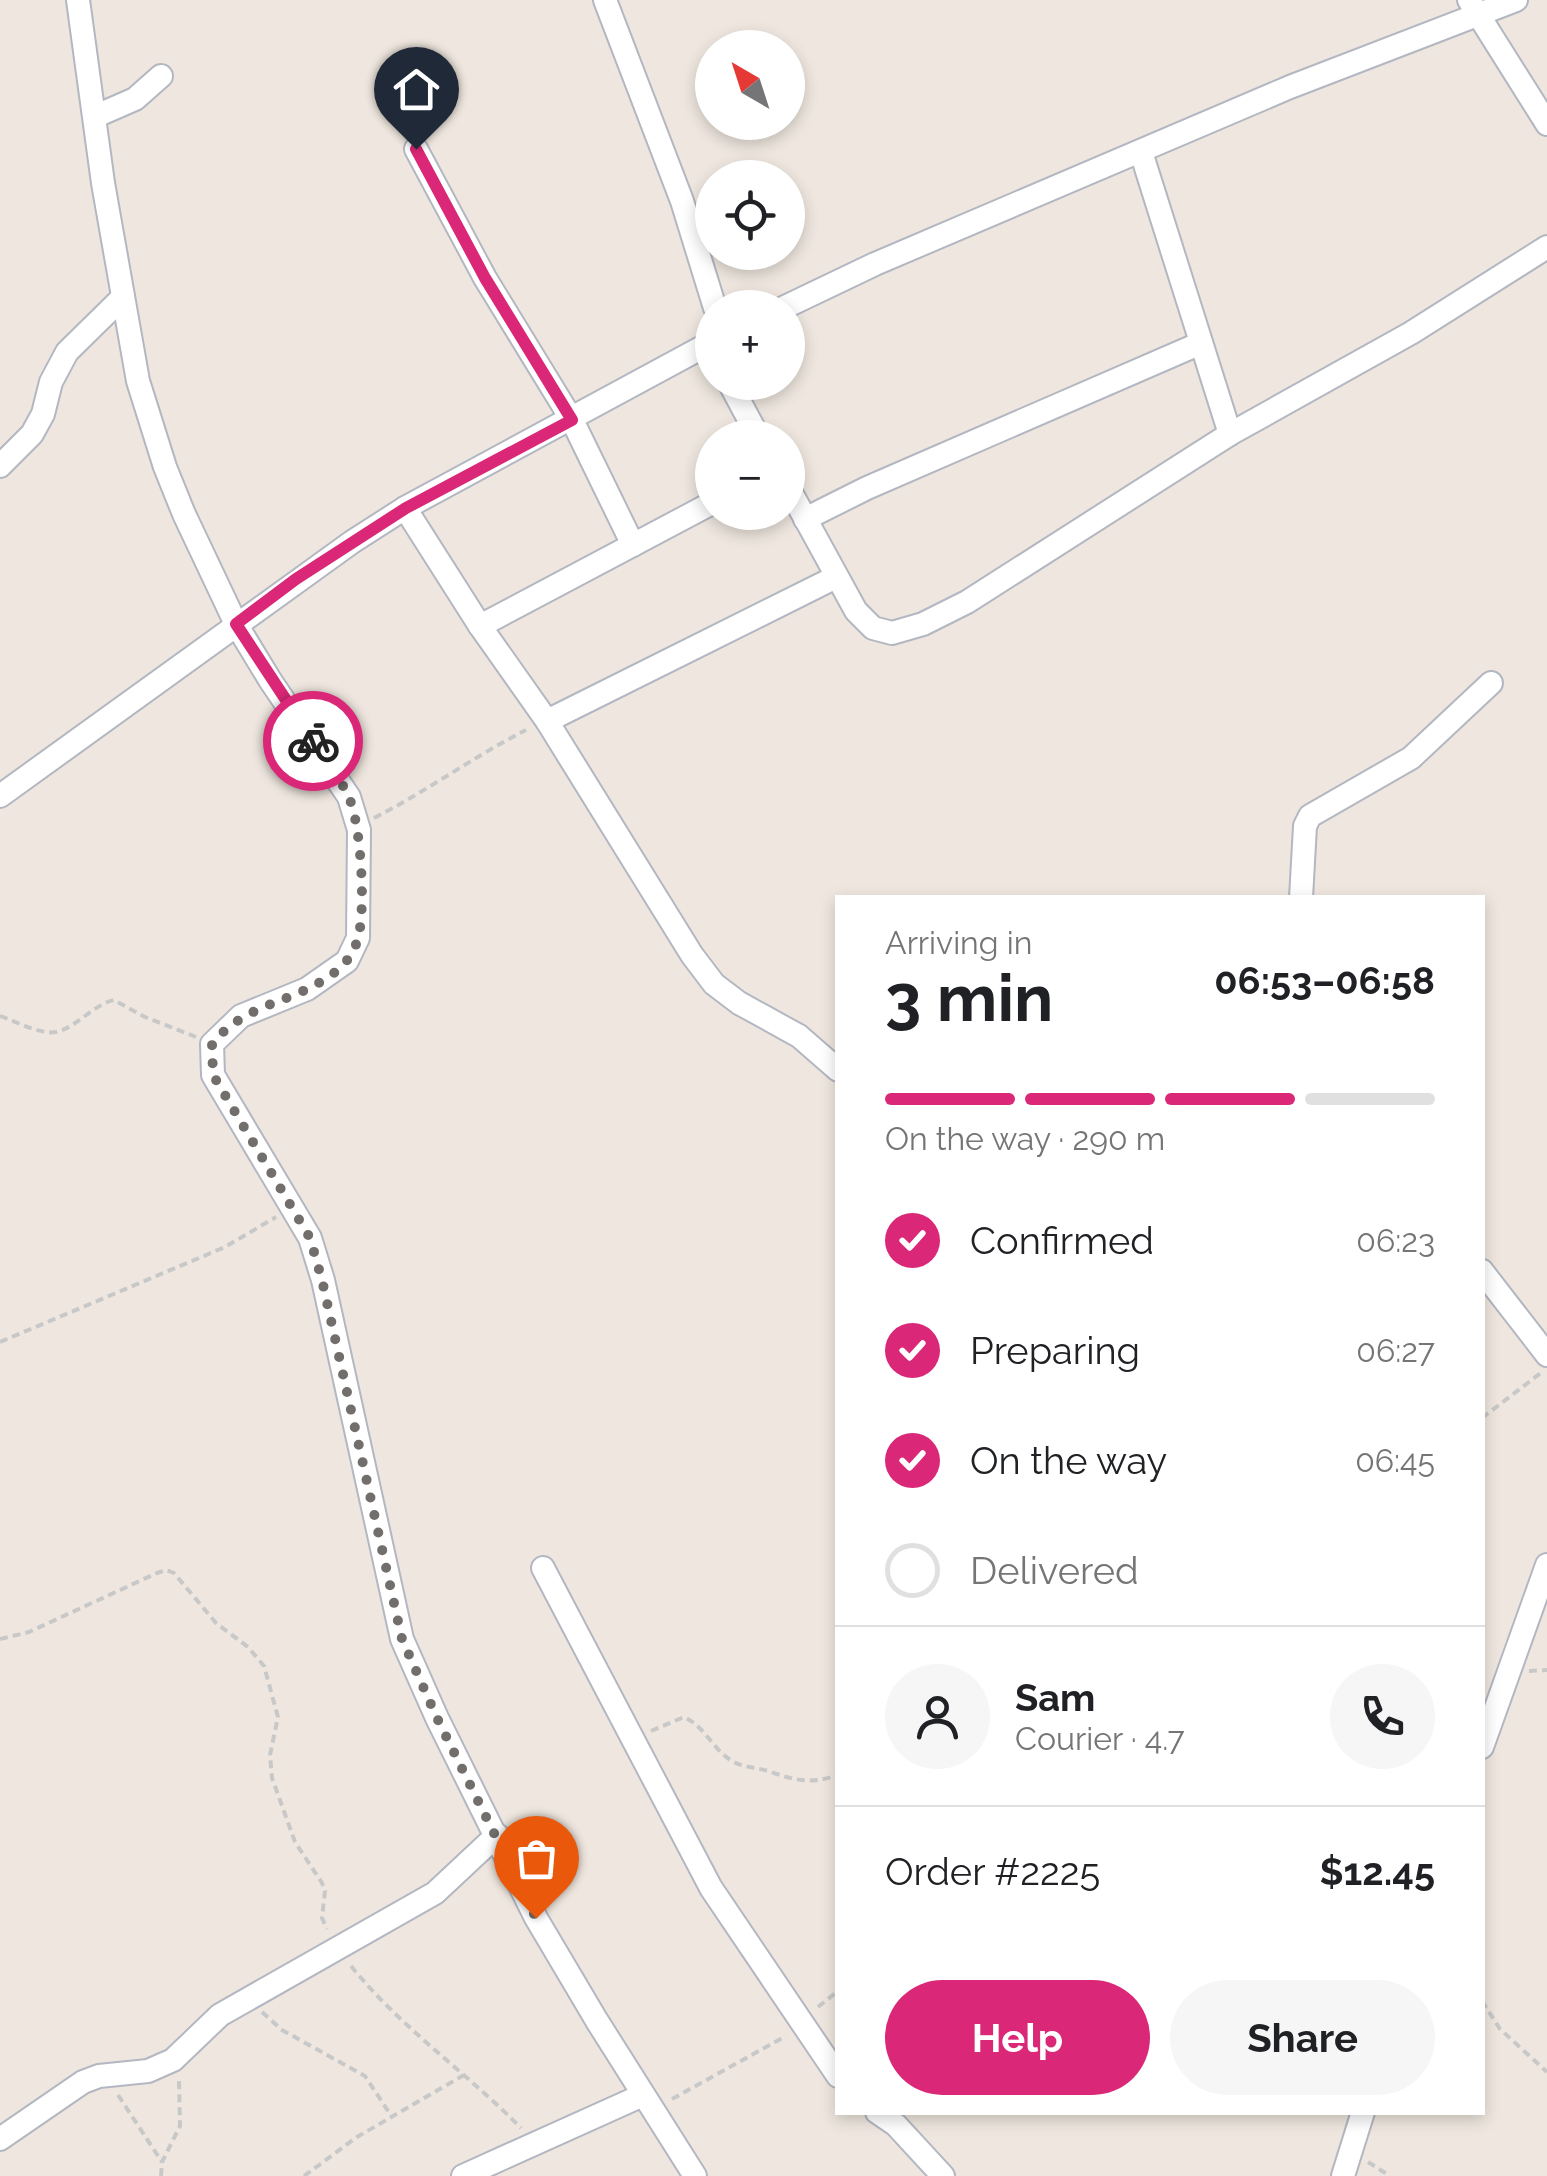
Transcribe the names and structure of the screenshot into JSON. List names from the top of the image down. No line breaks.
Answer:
{"north":"top left","page":{"map_buttons":["+","−"],"heading":["3 min","Arriving in","06:53–06:58"],"panel":["Sam","Courier · 4.7","Order #2225","$12.45"],"bar":"On the way · 290 m","list":[["Confirmed","06:23"],["Preparing","06:27"],["On the way","06:45"],"Delivered"],"buttons":["Help","Share"]}}
